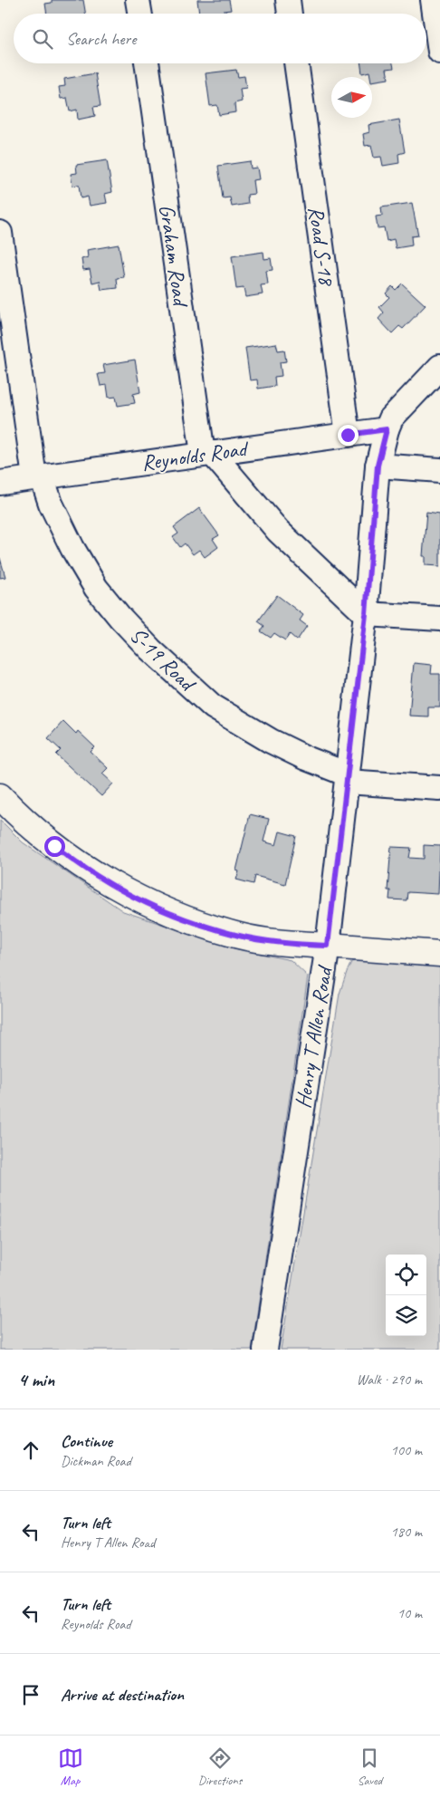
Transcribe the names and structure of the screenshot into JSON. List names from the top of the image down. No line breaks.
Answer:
{"streets":{"street":["Road S-18","Graham Road","Reynolds Road","S-19 Road","Henry T Allen Road"]},"crossings":[["Road S-18","Reynolds Road"],["Graham Road","Reynolds Road"],["Reynolds Road","S-19 Road"],["Reynolds Road","Henry T Allen Road"],["S-19 Road","Henry T Allen Road"]],"north":"right","page":{"search":"Search here","heading":["4 min","Walk · 290 m"],"list":[["Continue","Dickman Road","100 m"],["Turn left","Henry T Allen Road","180 m"],["Turn left","Reynolds Road","10 m"],"Arrive at destination"],"nav":["Map","Directions","Saved"]}}
